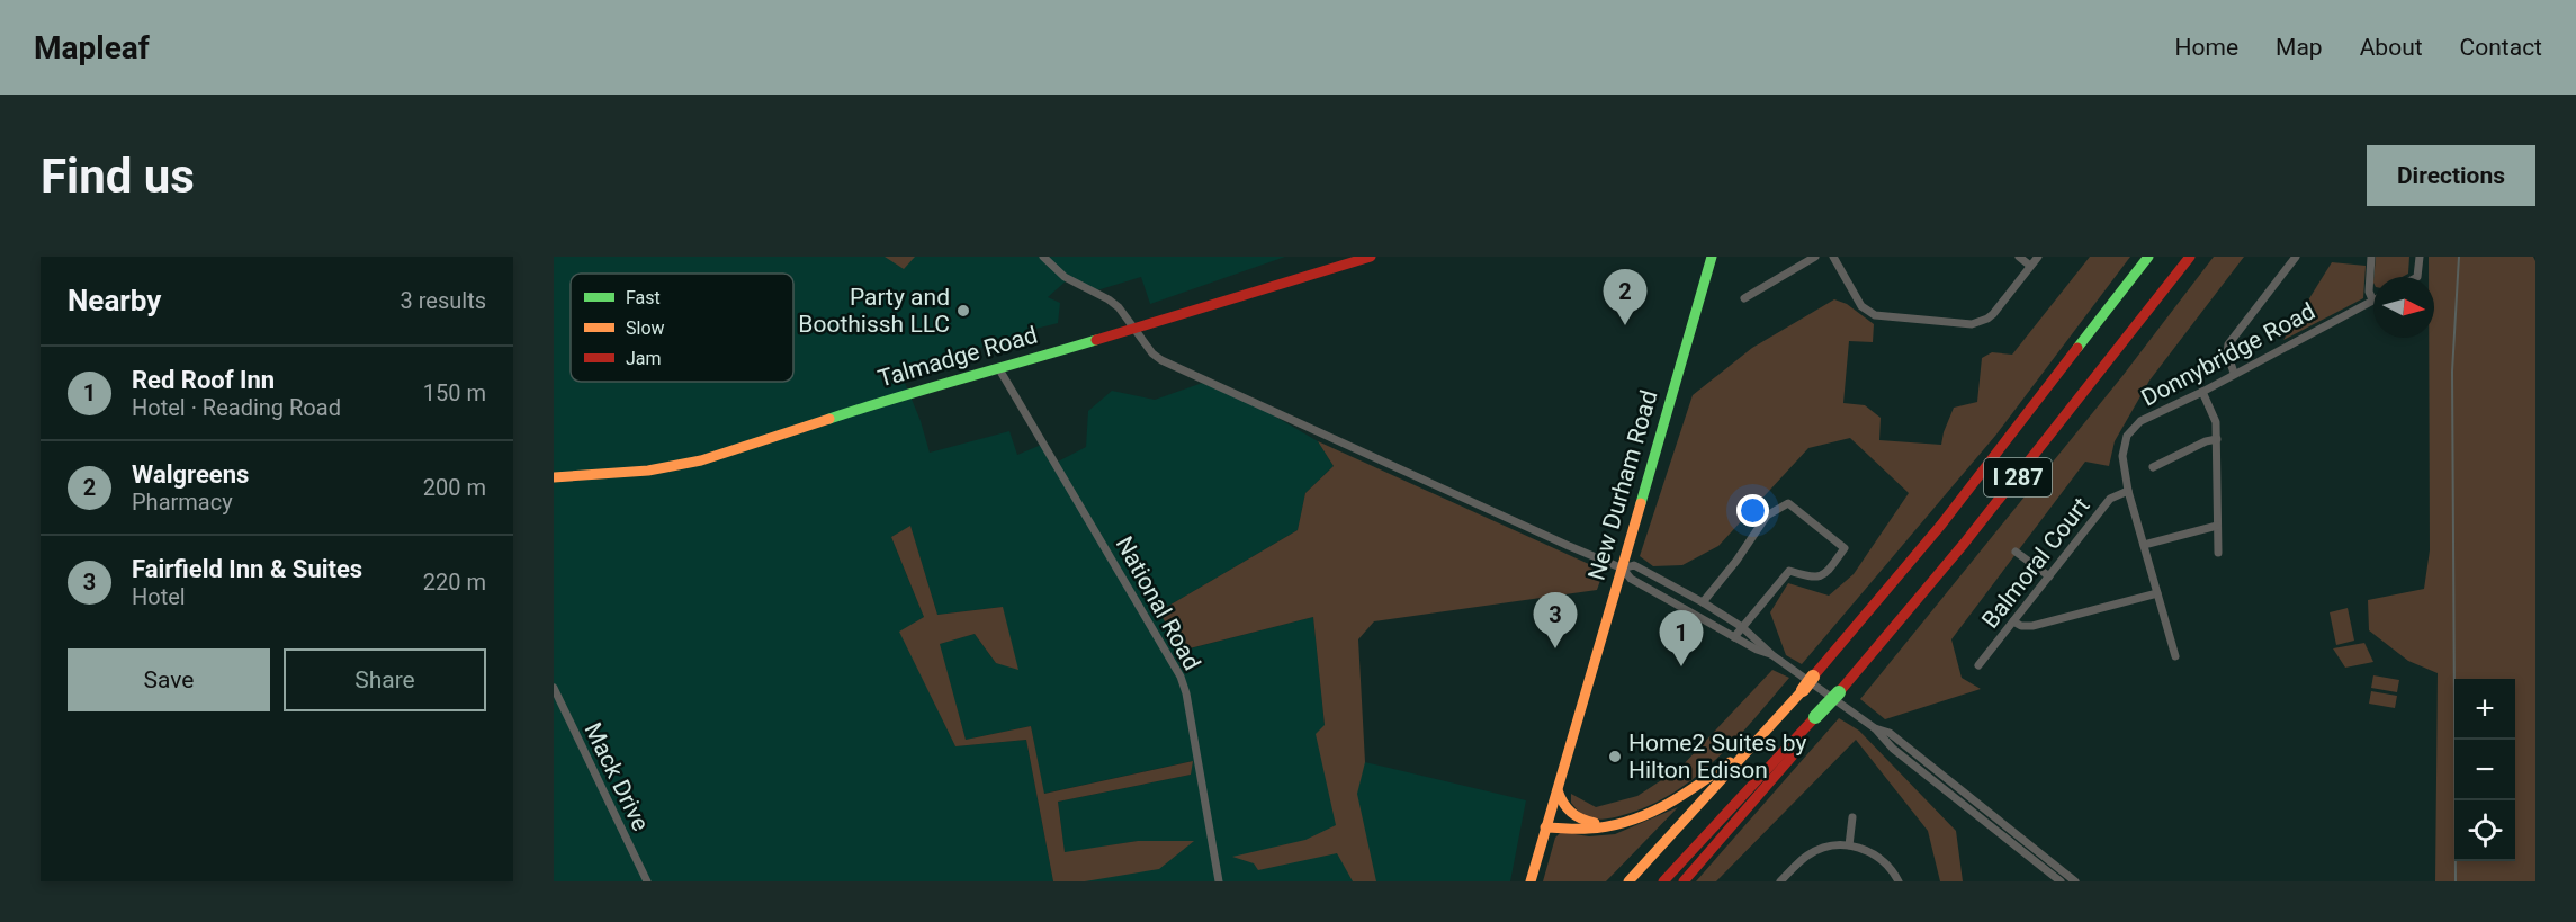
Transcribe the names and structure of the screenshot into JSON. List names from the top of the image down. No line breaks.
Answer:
{"streets":{"main road":["Talmadge Road","I 287","New Durham Road"],"street":["Donnybridge Road","Balmoral Court","National Road","Mack Drive"]},"crossings":[["Donnybridge Road","Balmoral Court"],["Talmadge Road","National Road"]],"places":["Party and Boothissh LLC","Home2 Suites by Hilton Edison"],"legend":["Fast","Slow","Jam"],"north":"right","page":{"header":"Mapleaf","nav":["Home","Map","About","Contact"],"buttons":["Directions",["Save","Share"]],"title":"Find us","heading":["Nearby","3 results"],"pins":["2","3","1"],"list":[{"mark":"1","name":"Red Roof Inn","note":"Hotel · Reading Road","value":"150 m"},{"mark":"2","name":"Walgreens","note":"Pharmacy","value":"200 m"},{"mark":"3","name":"Fairfield Inn & Suites","note":"Hotel","value":"220 m"}],"map_buttons":["+","−"]}}
